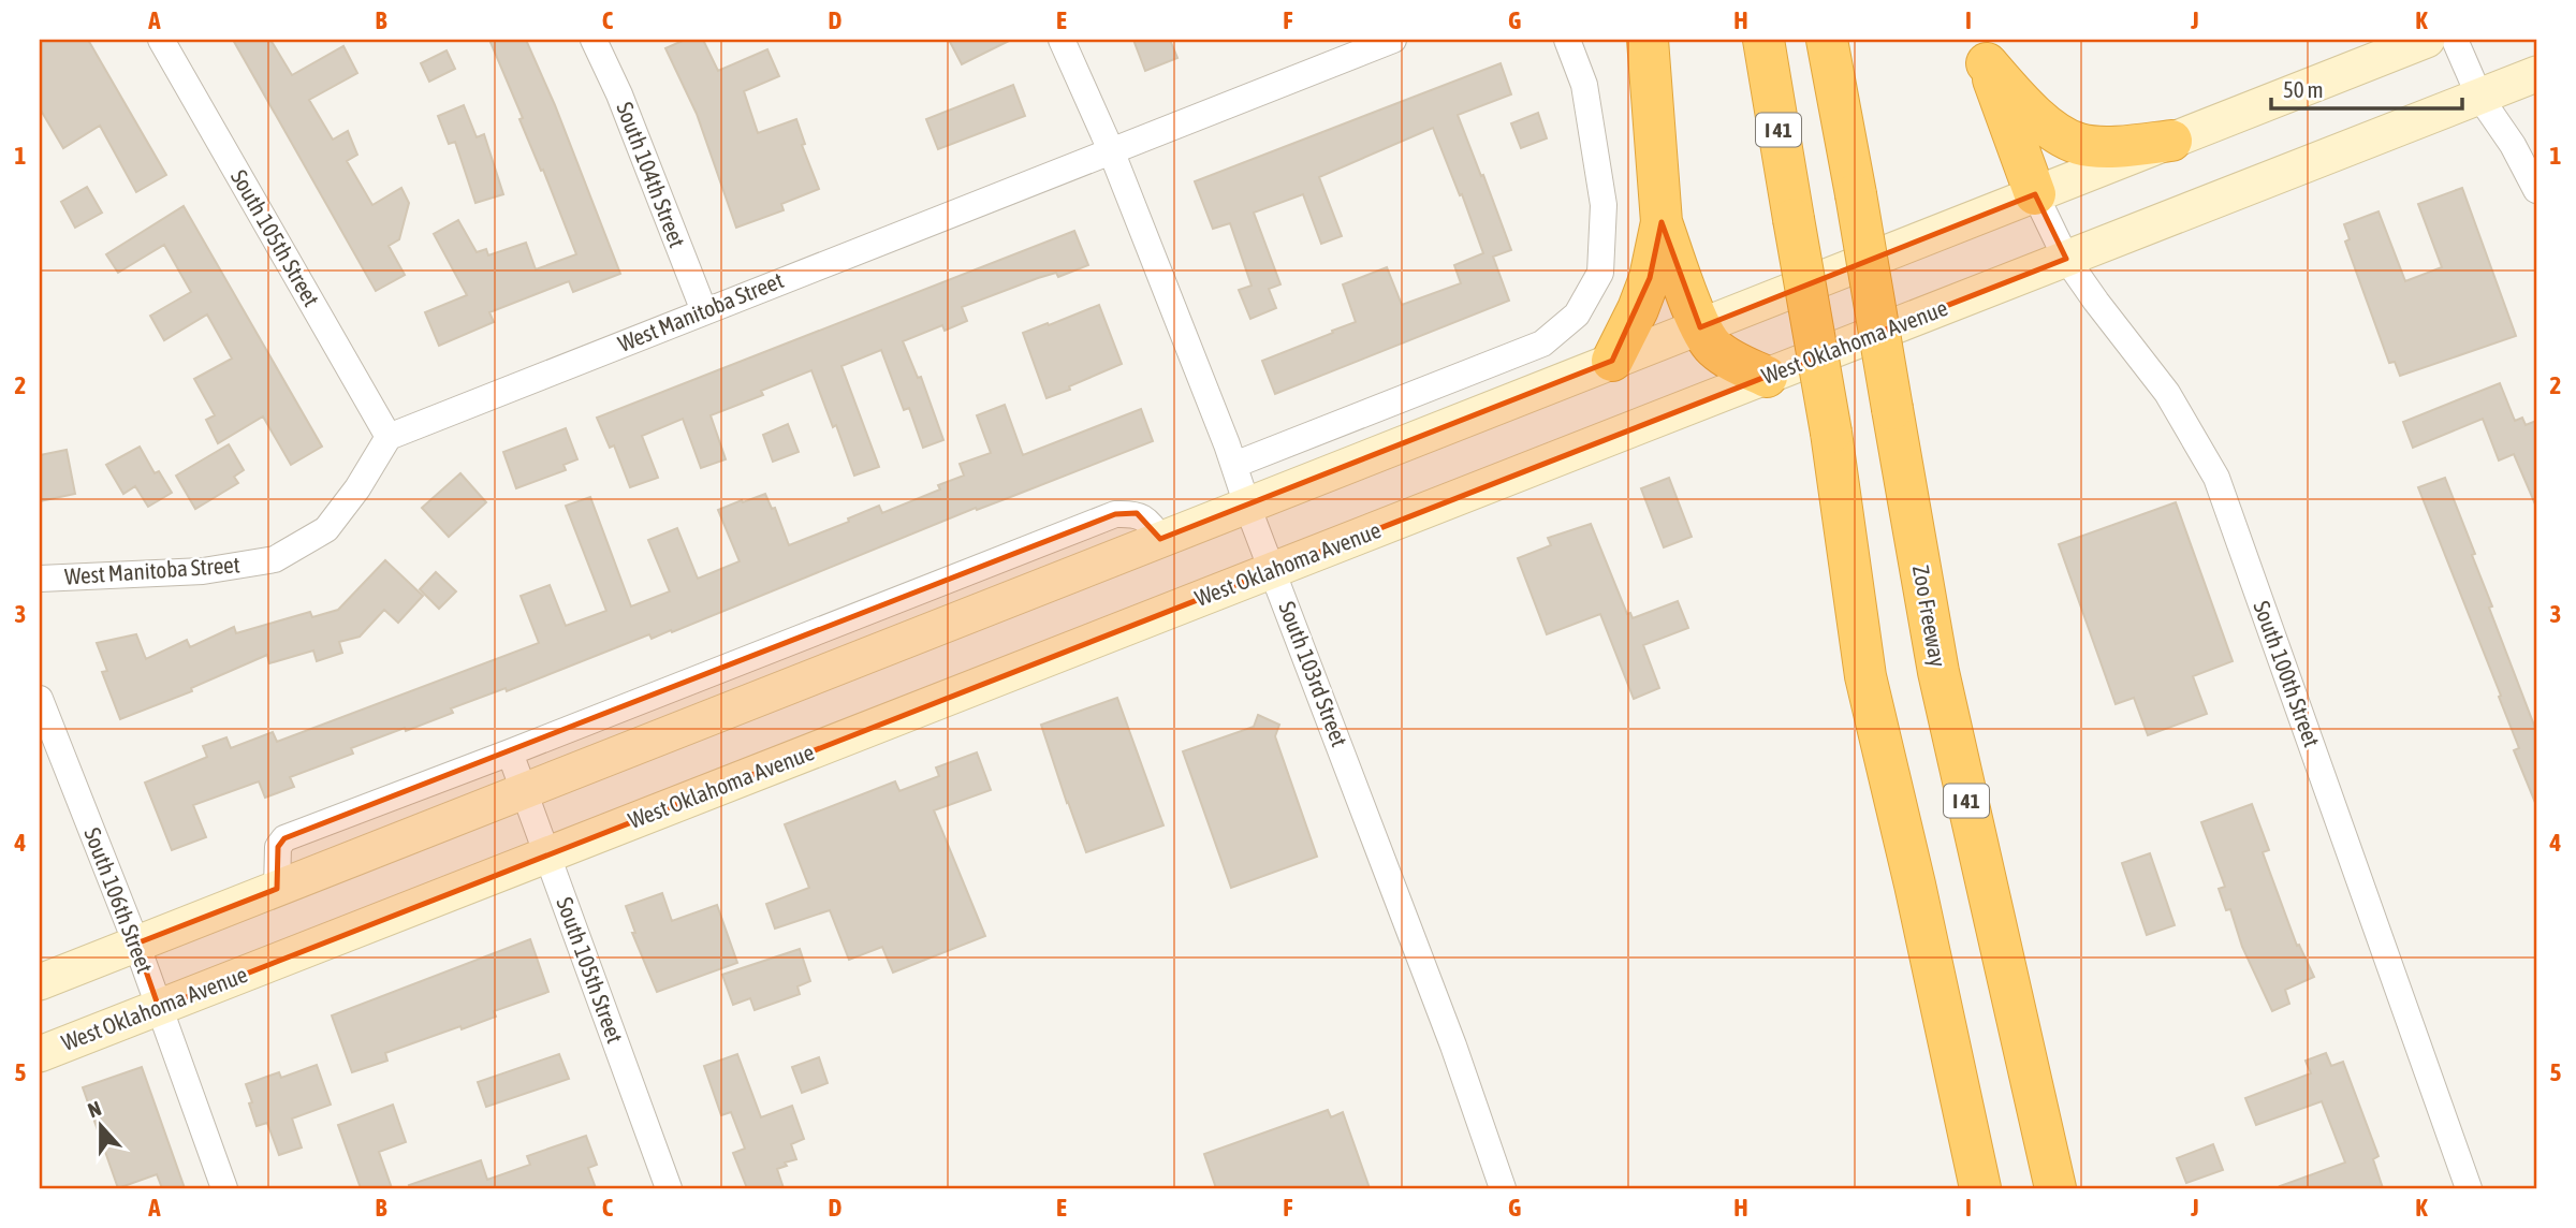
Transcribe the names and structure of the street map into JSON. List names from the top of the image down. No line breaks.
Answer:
{"streets":{"highway":["I 41","Zoo Freeway"],"main road":["West Oklahoma Avenue"],"street":["South 104th Street","South 105th Street","West Manitoba Street","South 103rd Street","South 100th Street","South 106th Street"]},"crossings":[["South 104th Street","West Manitoba Street"],["South 105th Street","West Manitoba Street"],["South 105th Street","West Oklahoma Avenue"],["West Manitoba Street","South 103rd Street"],["West Oklahoma Avenue","South 103rd Street"],["West Oklahoma Avenue","South 100th Street"],["West Oklahoma Avenue","South 106th Street"]],"scale_bar":"50 m","north":"top","grid":{"columns":["A","B","C","D","E","F","G","H","I","J","K"],"rows":["1","2","3","4","5"]}}
